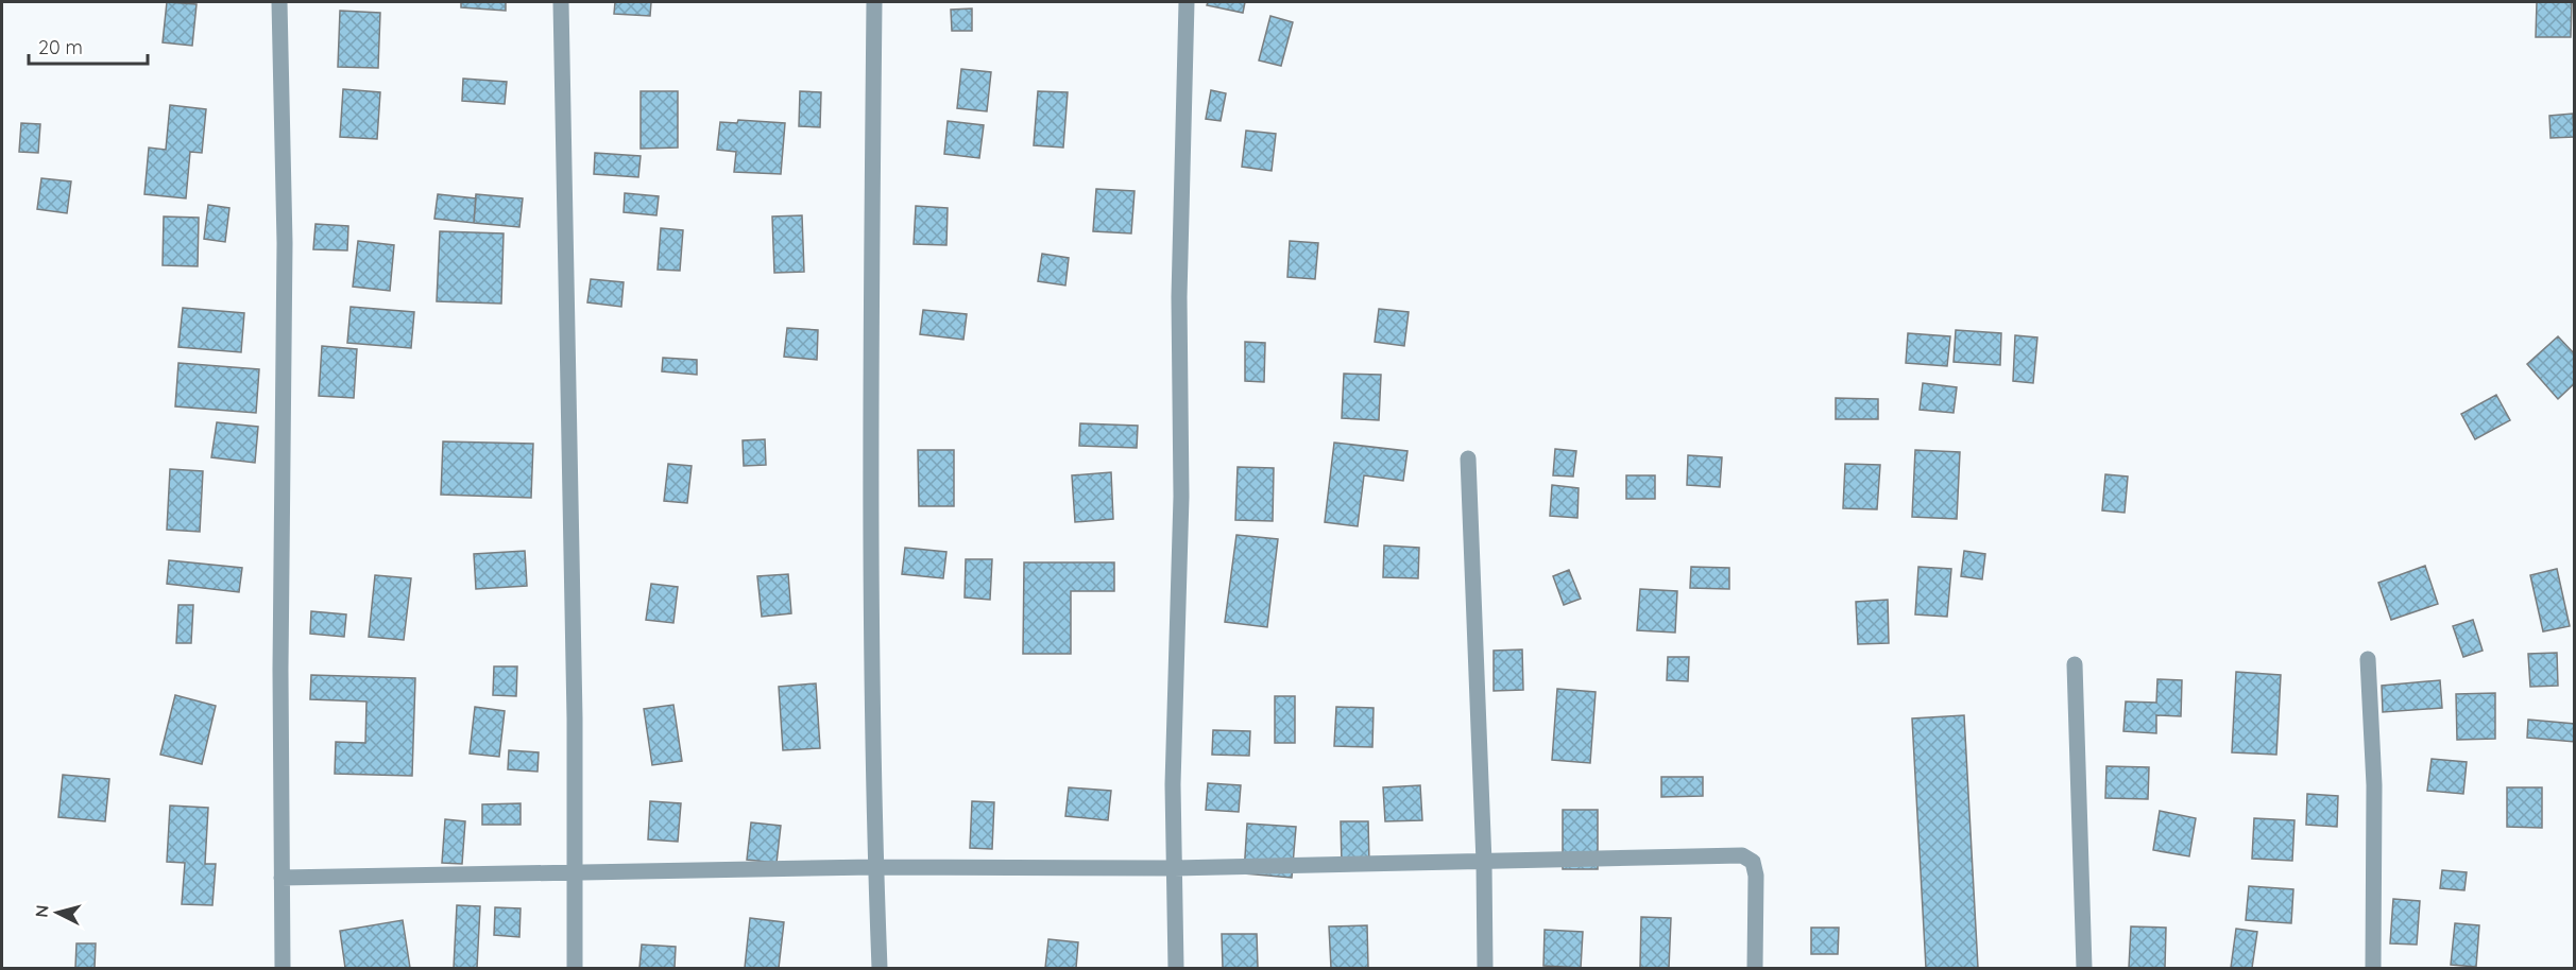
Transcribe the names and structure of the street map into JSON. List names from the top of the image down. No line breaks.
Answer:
{"scale_bar":"20 m","north":"left"}
